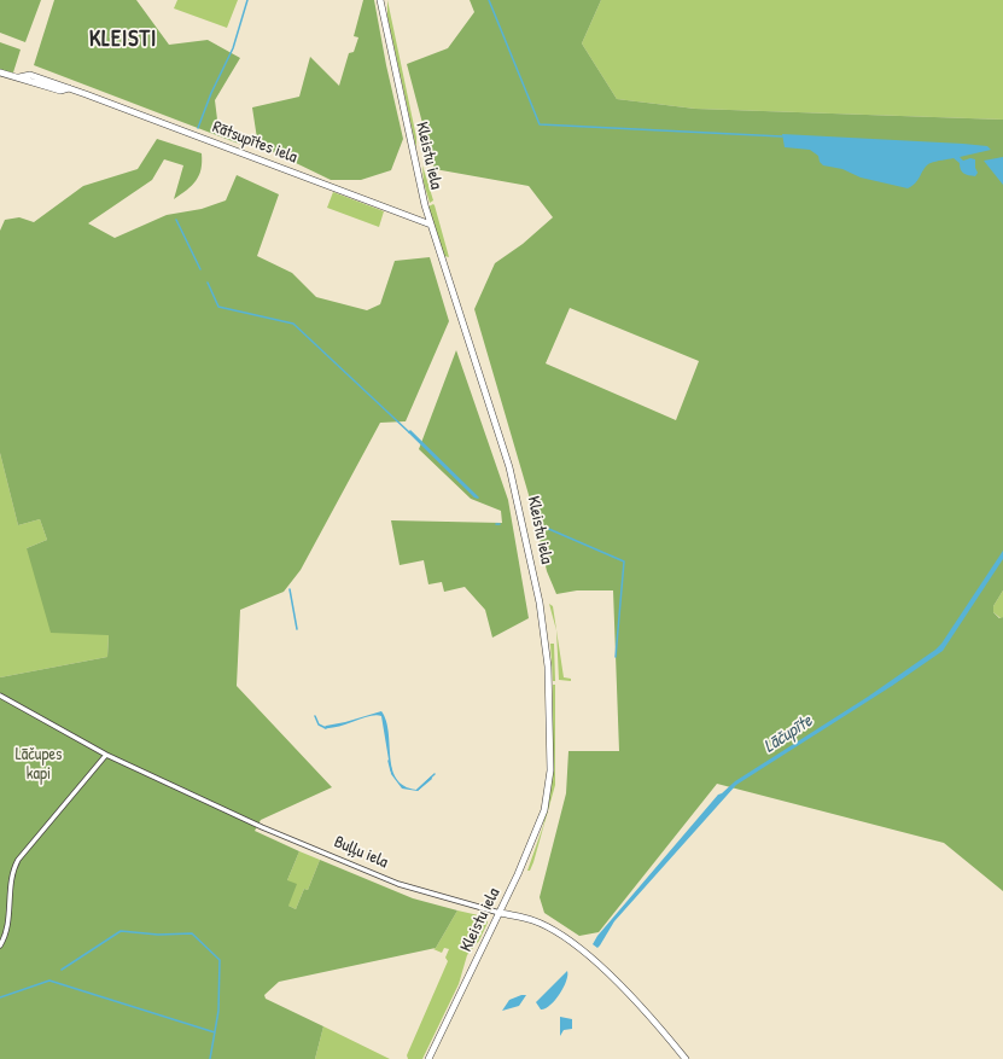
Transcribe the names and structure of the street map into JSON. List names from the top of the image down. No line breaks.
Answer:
{"streets":{"main road":["Rātsupītes iela","Kleistu iela","Buļļu iela"]},"crossings":[["Rātsupītes iela","Kleistu iela"],["Kleistu iela","Buļļu iela"]],"districts":["KLEISTI"],"water":["Lāčupīte"],"parks":["Lāčupes kapi"]}
